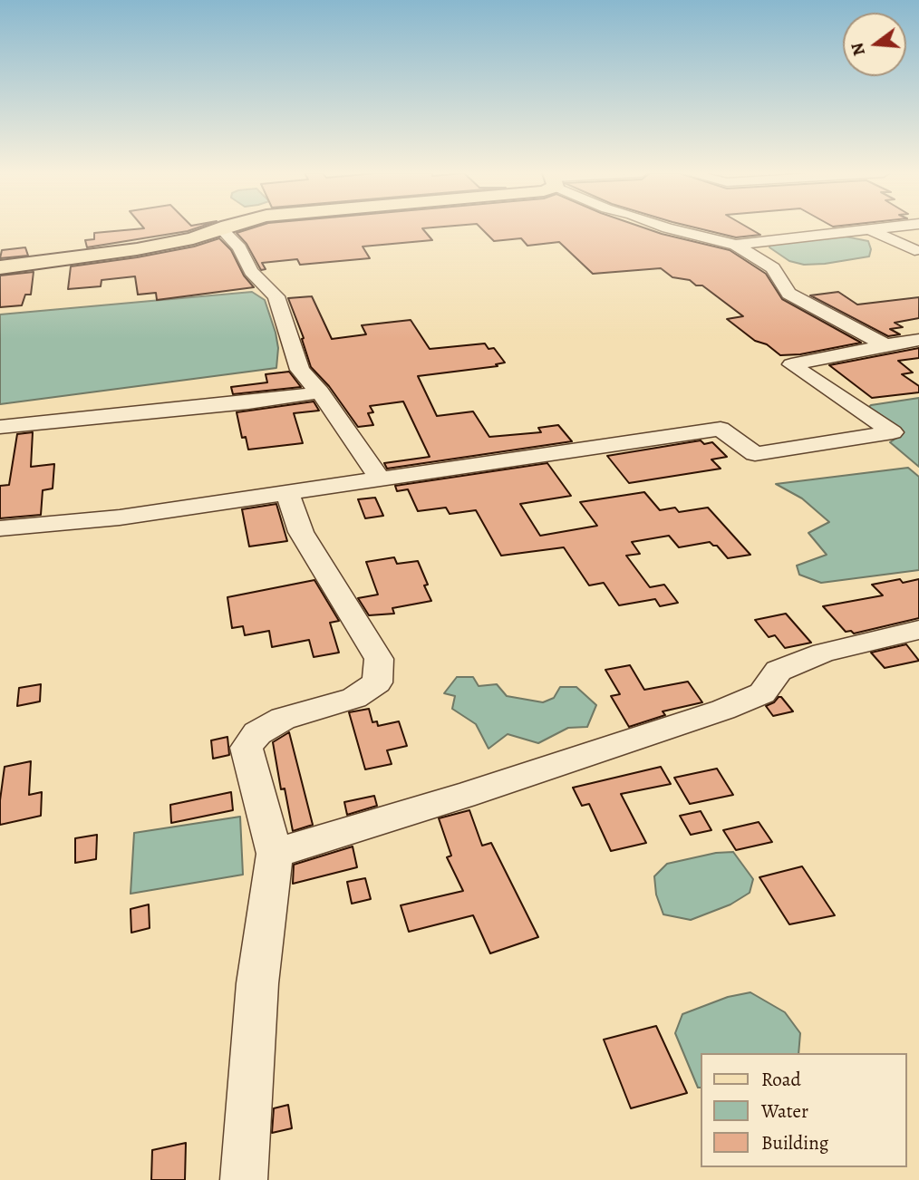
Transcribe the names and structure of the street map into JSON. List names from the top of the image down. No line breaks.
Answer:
{"legend":["Road","Water","Building"],"north":"left"}
